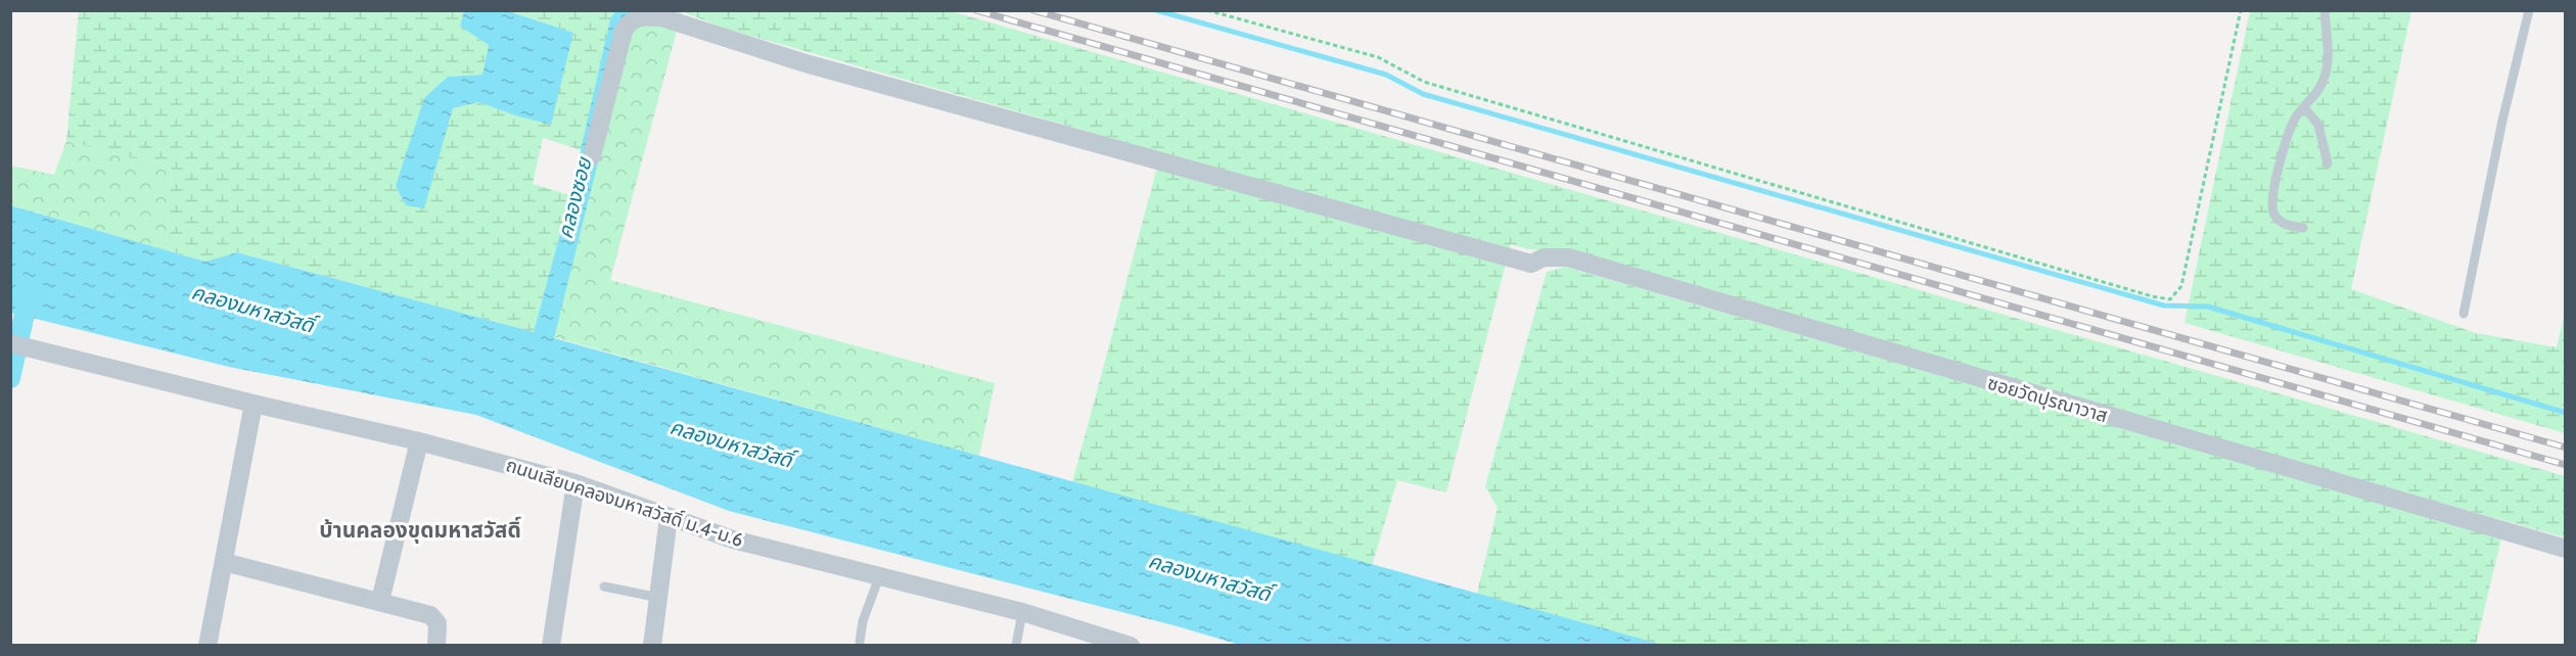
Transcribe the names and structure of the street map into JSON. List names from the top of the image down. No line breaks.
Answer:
{"streets":{"street":["ซอยวัดปุรณาวาส","ถนนเลียบคลองมหาสวัสดิ์ ม.4-ม.6"]},"districts":["บ้านคลองขุดมหาสวัสดิ์"],"water":["คลองซอย","คลองมหาสวัสดิ์"]}
